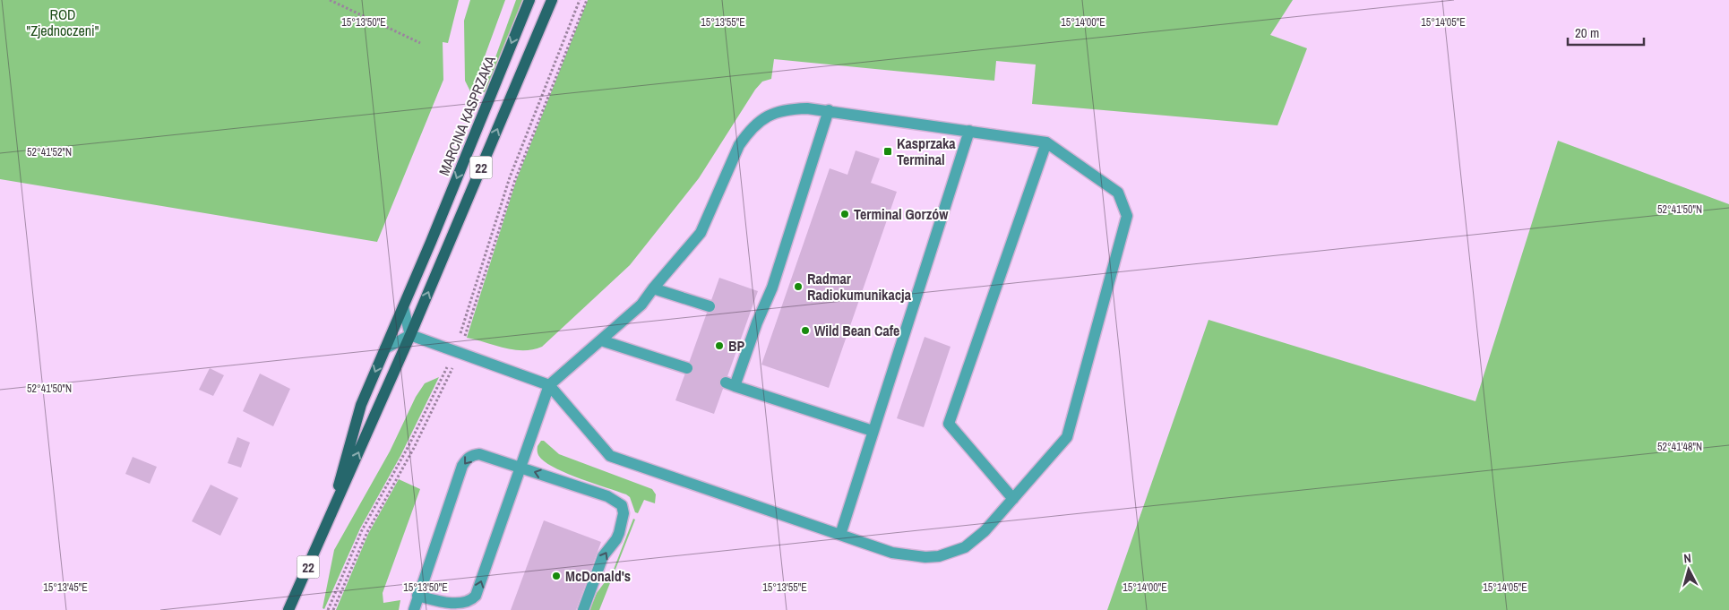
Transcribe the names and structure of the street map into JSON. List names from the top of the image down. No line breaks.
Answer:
{"streets":{"main road":["MARCINA KASPRZAKA","22"]},"crossings":[["MARCINA KASPRZAKA","22"]],"parks":["ROD \"Zjednoczeni\""],"places":{"transit":["Kasprzaka Terminal"],"other":["Terminal Gorzów","Radmar Radiokumunikacja","Wild Bean Cafe","BP","McDonald's"]},"scale_bar":"20 m","north":"top","coordinates":["15°13'50\"E","15°13'55\"E","15°14'00\"E","15°14'05\"E","52°41'52\"N","52°41'50\"N","52°41'48\"N","15°13'45\"E"]}
